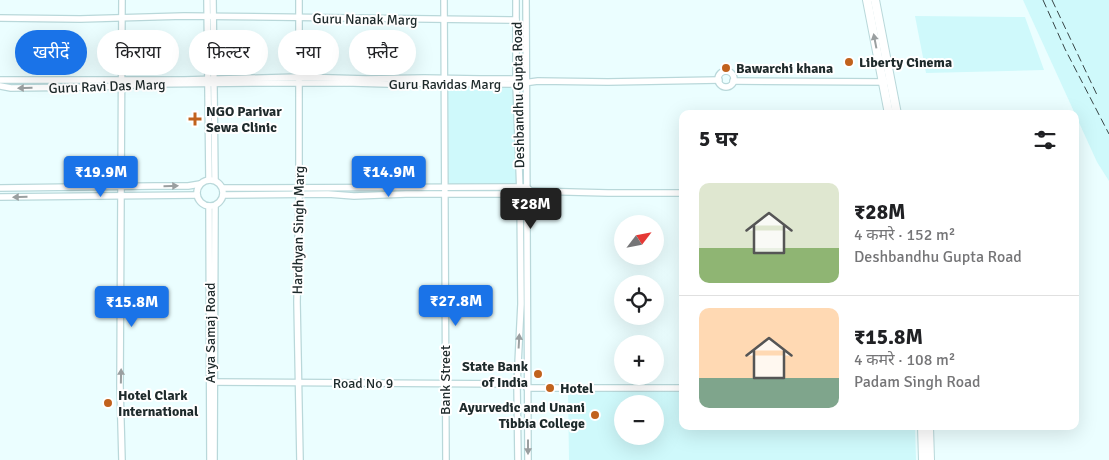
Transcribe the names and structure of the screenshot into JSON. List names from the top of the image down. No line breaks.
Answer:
{"streets":{"street":["Guru Nanak Marg","Guru Ravidas Marg","Guru Ravi Das Marg","Deshbandhu Gupta Road","Hardhyan Singh Marg","Arya Samaj Road","Bank Street","Road No 9"]},"crossings":[["Guru Nanak Marg","Deshbandhu Gupta Road"],["Guru Nanak Marg","Hardhyan Singh Marg"],["Guru Nanak Marg","Bank Street"],["Guru Ravidas Marg","Guru Ravi Das Marg"],["Guru Ravidas Marg","Deshbandhu Gupta Road"],["Guru Ravidas Marg","Hardhyan Singh Marg"],["Guru Ravidas Marg","Bank Street"],["Deshbandhu Gupta Road","Road No 9"],["Hardhyan Singh Marg","Road No 9"],["Arya Samaj Road","Road No 9"],["Bank Street","Road No 9"]],"places":{"other":["Liberty Cinema","Bawarchi khana","State Bank of India","Hotel","Hotel Clark International","Ayurvedic and Unani Tibbia College"],"health":["NGO Parivar Sewa Clinic"]},"north":"top right","page":{"chip":["खरीदें","किराया","फ़िल्टर","नया","फ़्लैट"],"heading":"5 घर","price":["₹19.9M","₹14.9M","₹28M","₹27.8M","₹15.8M"],"list":[{"name":"₹28M","note":"4 कमरे · 152 m² · Deshbandhu Gupta Road"},{"name":"₹15.8M","note":"4 कमरे · 108 m² · Padam Singh Road"}],"map_buttons":["+","−"]}}
